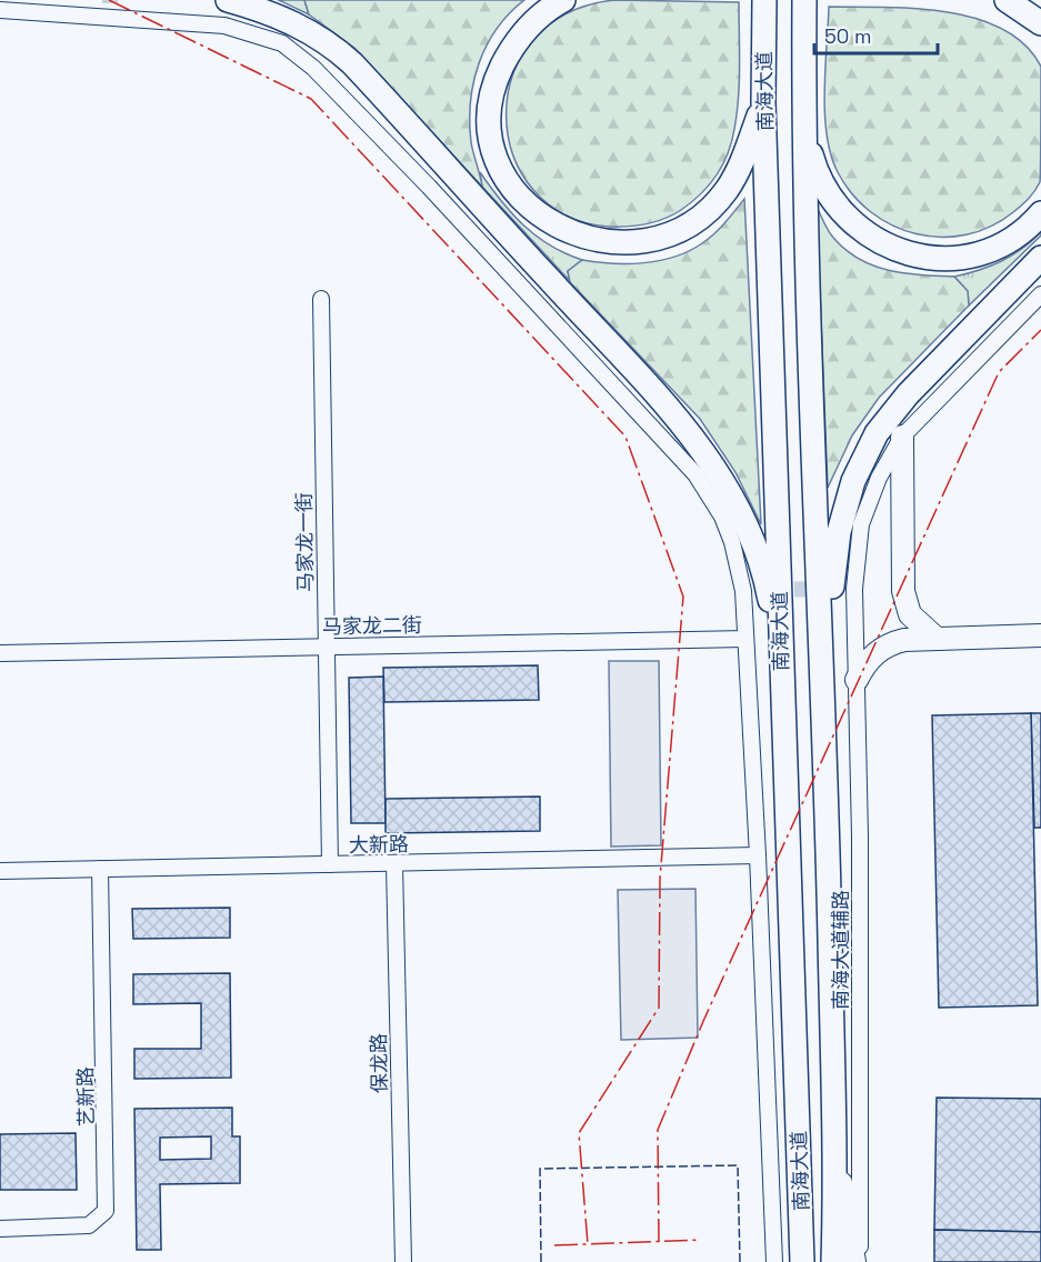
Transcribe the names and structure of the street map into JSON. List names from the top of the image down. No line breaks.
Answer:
{"streets":{"main road":["南海大道"],"street":["马家龙一街","马家龙二街","大新路","南海大道辅路","保龙路","艺新路"]},"crossings":[["马家龙一街","马家龙二街"],["马家龙一街","大新路"],["大新路","保龙路"],["大新路","艺新路"]],"scale_bar":"50 m"}
